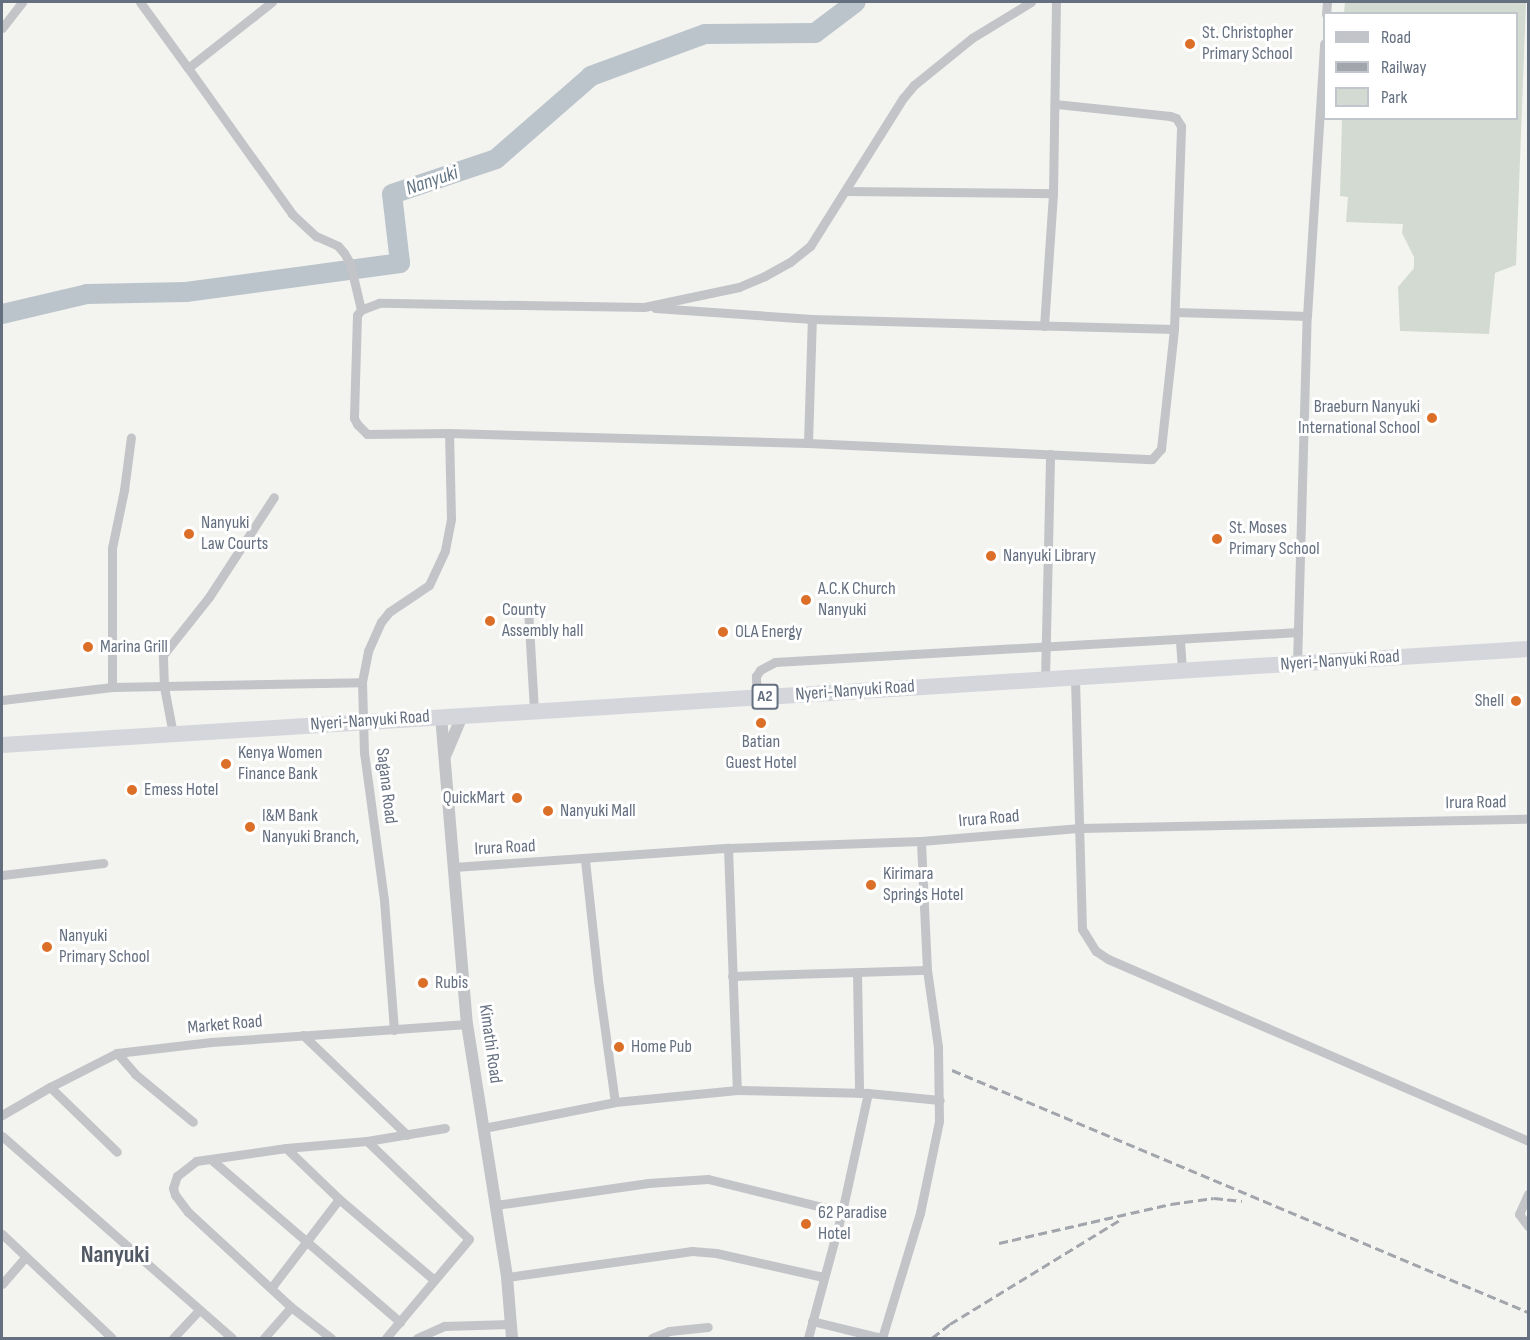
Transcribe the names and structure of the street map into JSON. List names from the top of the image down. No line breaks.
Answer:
{"streets":{"highway":["Nyeri-Nanyuki Road","A2"],"street":["Sagana Road","Irura Road","Market Road","Kimathi Road"]},"crossings":[["Nyeri-Nanyuki Road","Sagana Road"],["Nyeri-Nanyuki Road","Kimathi Road"],["Sagana Road","Market Road"],["Irura Road","Kimathi Road"],["Market Road","Kimathi Road"]],"districts":["Nanyuki"],"water":["Nanyuki"],"places":["St. Christopher Primary School","Braeburn Nanyuki International School","Nanyuki Law Courts","St. Moses Primary School","Nanyuki Library","A.C.K Church Nanyuki","County Assembly hall","OLA Energy","Marina Grill","Shell","Batian Guest Hotel","Kenya Women Finance Bank","Emess Hotel","QuickMart","Nanyuki Mall","I&M Bank Nanyuki Branch,","Kirimara Springs Hotel","Nanyuki Primary School","Rubis","Home Pub","62 Paradise Hotel"],"legend":["Road","Railway","Park"]}
